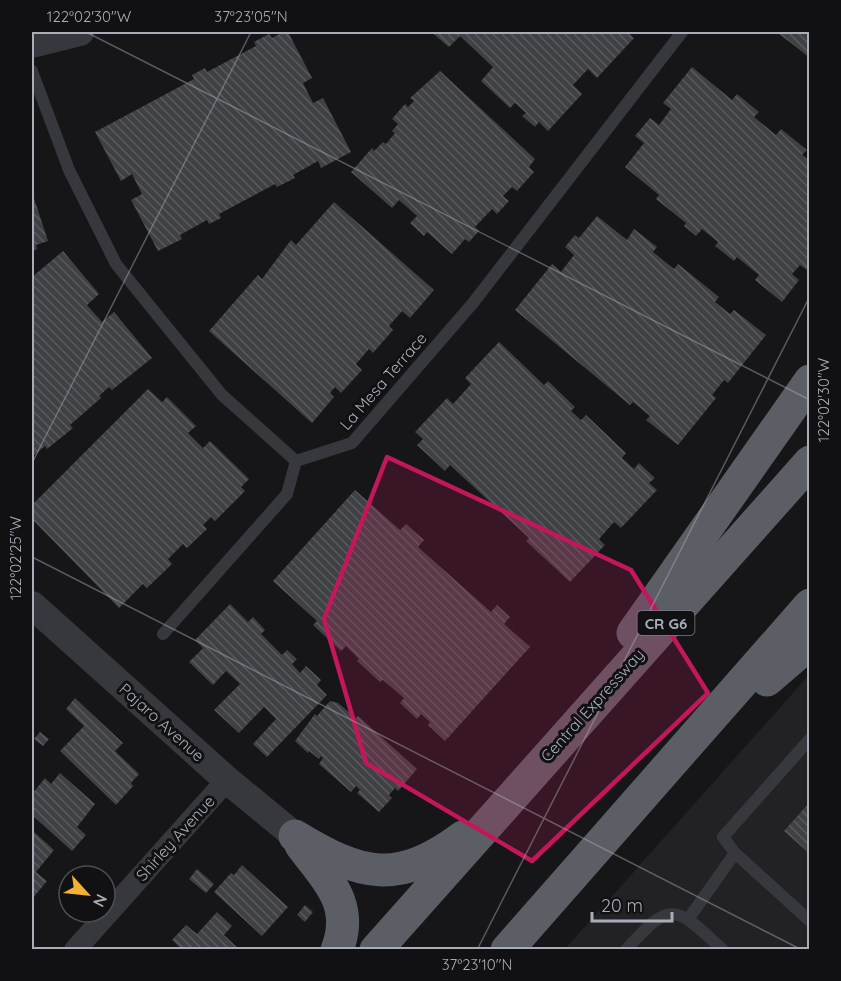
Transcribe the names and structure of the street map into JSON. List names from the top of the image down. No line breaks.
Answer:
{"streets":{"highway":["CR G6","Central Expressway"],"street":["Pajaro Avenue","Shirley Avenue"],"lane":["La Mesa Terrace"]},"crossings":[["Pajaro Avenue","Shirley Avenue"]],"scale_bar":"20 m","north":"bottom right","coordinates":["122°02'30\"W","37°23'05\"N","122°02'25\"W","37°23'10\"N"]}
